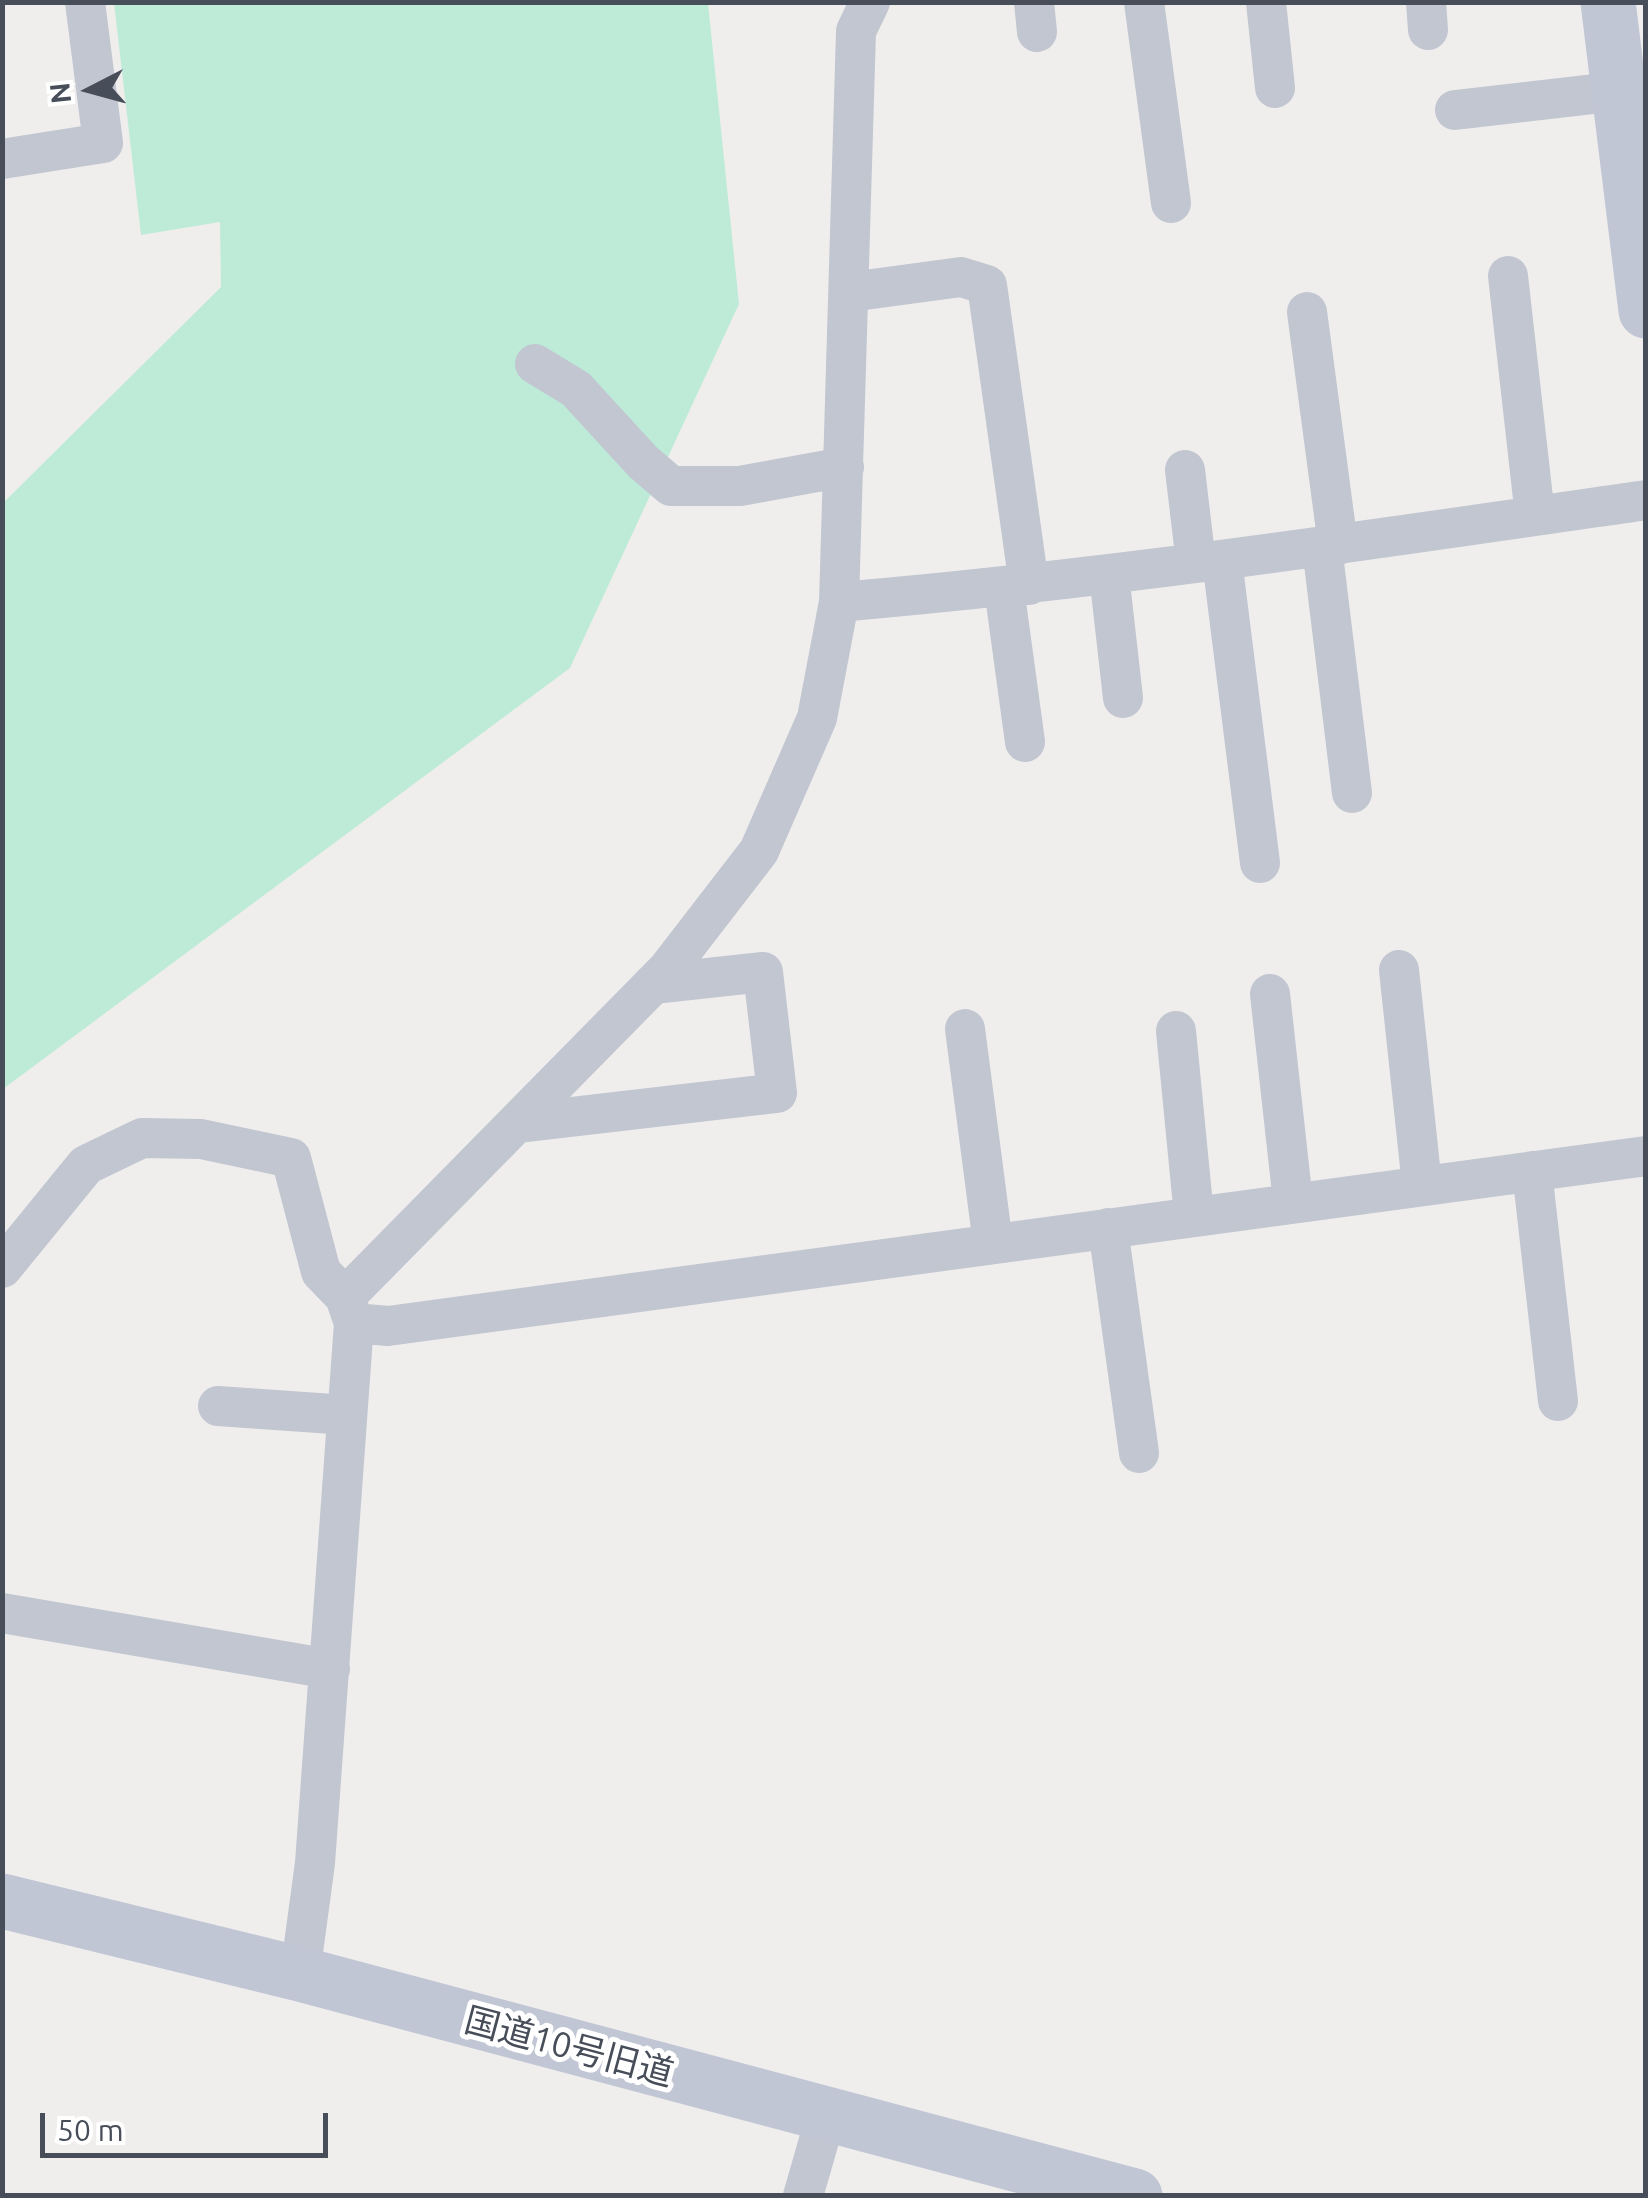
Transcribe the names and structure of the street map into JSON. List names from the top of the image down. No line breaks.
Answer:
{"streets":{"street":["国道10号旧道"]},"scale_bar":"50 m","north":"left"}
